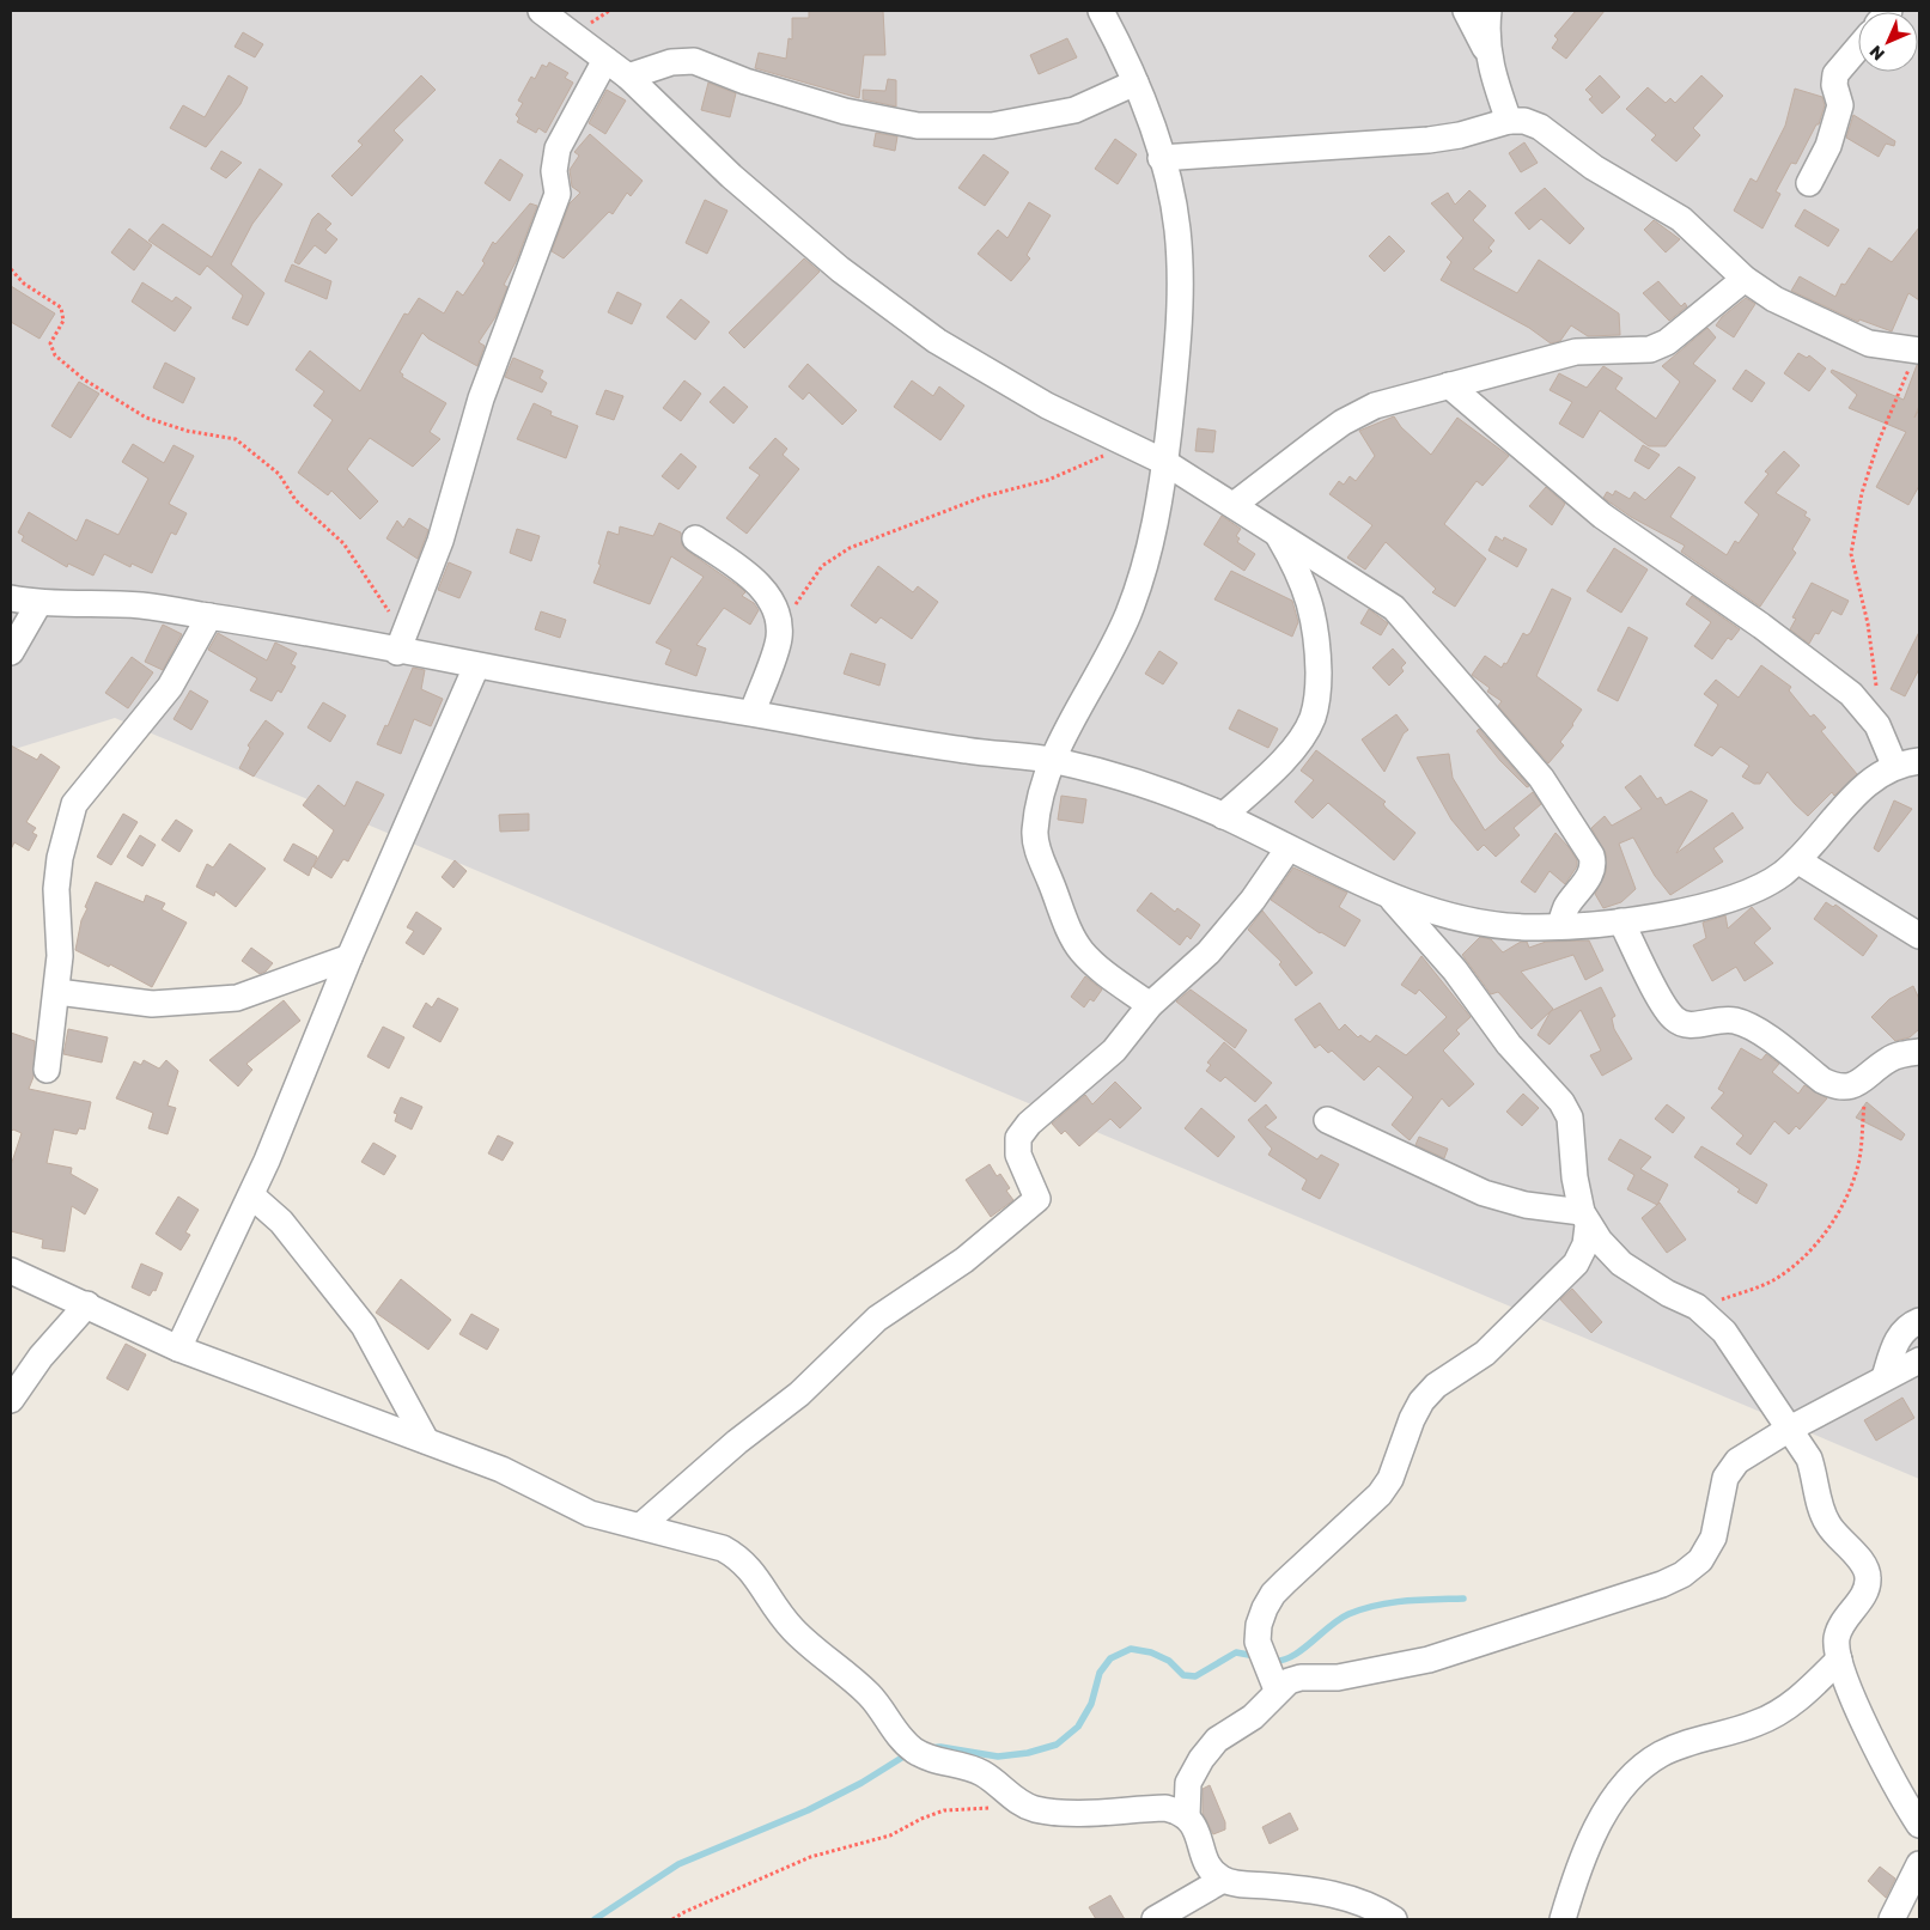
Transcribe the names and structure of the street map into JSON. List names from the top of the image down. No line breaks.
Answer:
{"north":"bottom left"}
